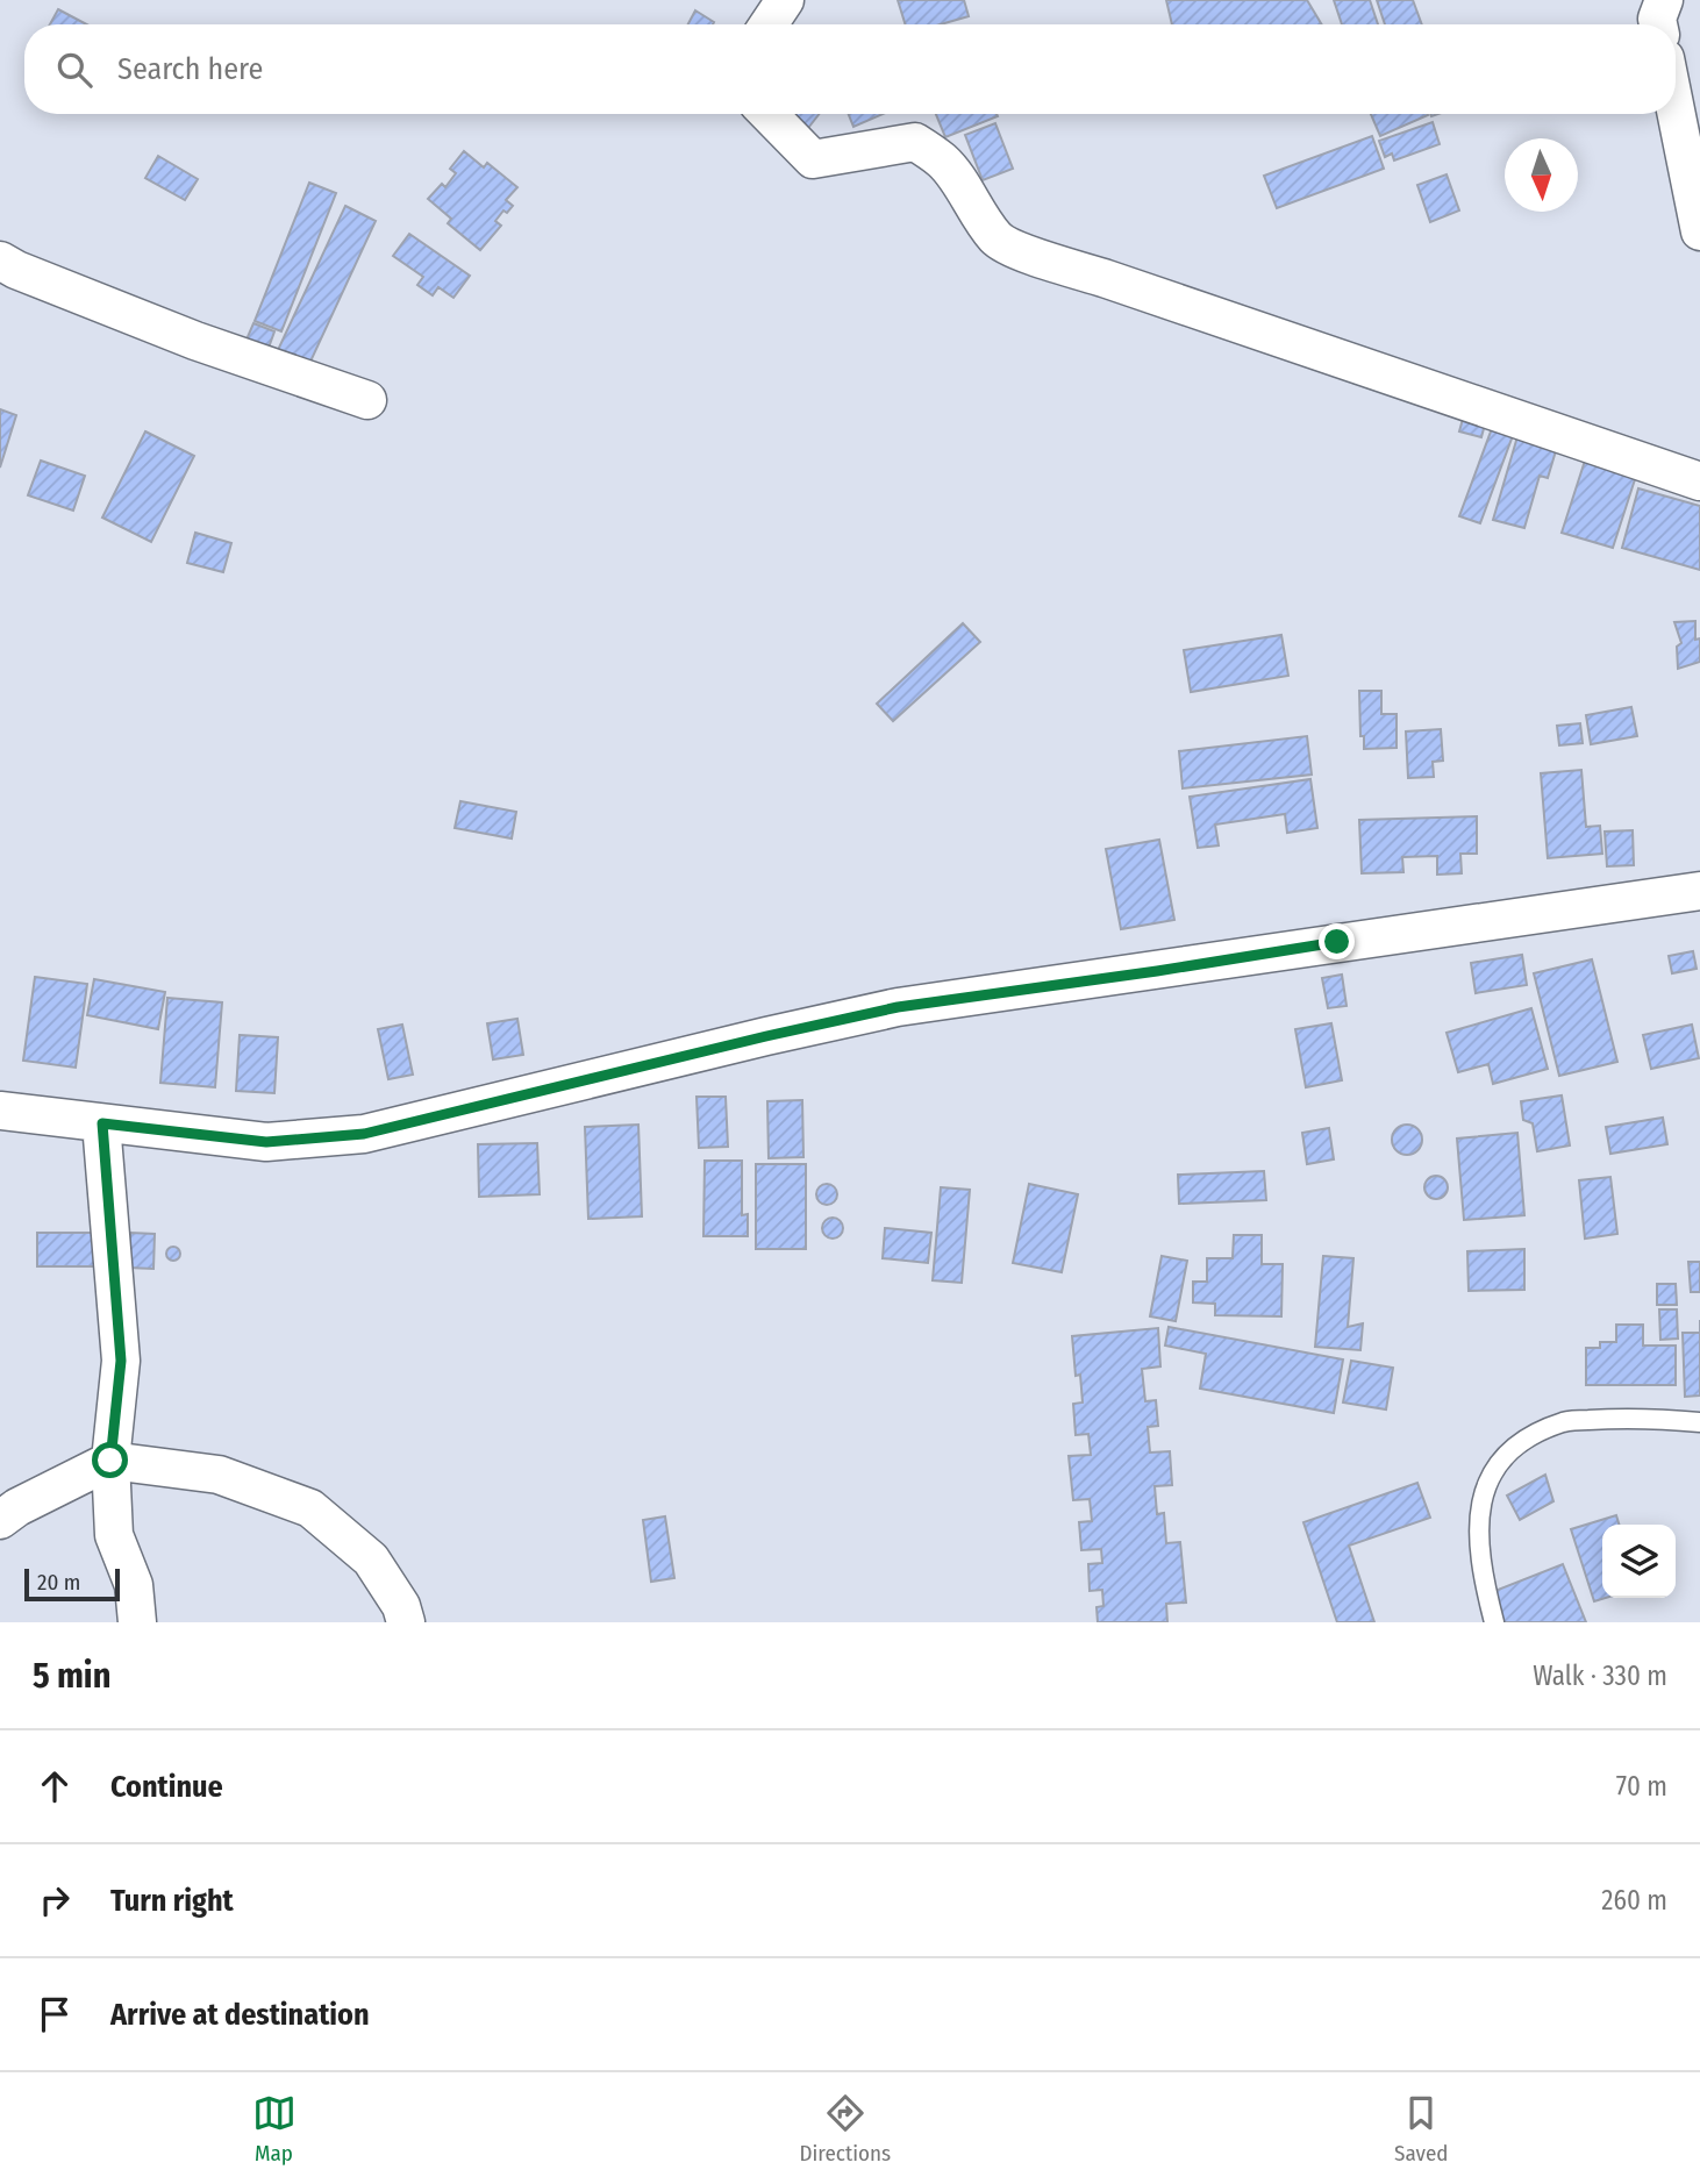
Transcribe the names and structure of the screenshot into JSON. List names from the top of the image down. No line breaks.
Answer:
{"scale_bar":"20 m","north":"bottom","page":{"search":"Search here","scale":"20 m","heading":["5 min","Walk · 330 m"],"list":[["Continue","70 m"],["Turn right","260 m"],"Arrive at destination"],"nav":["Map","Directions","Saved"]}}
